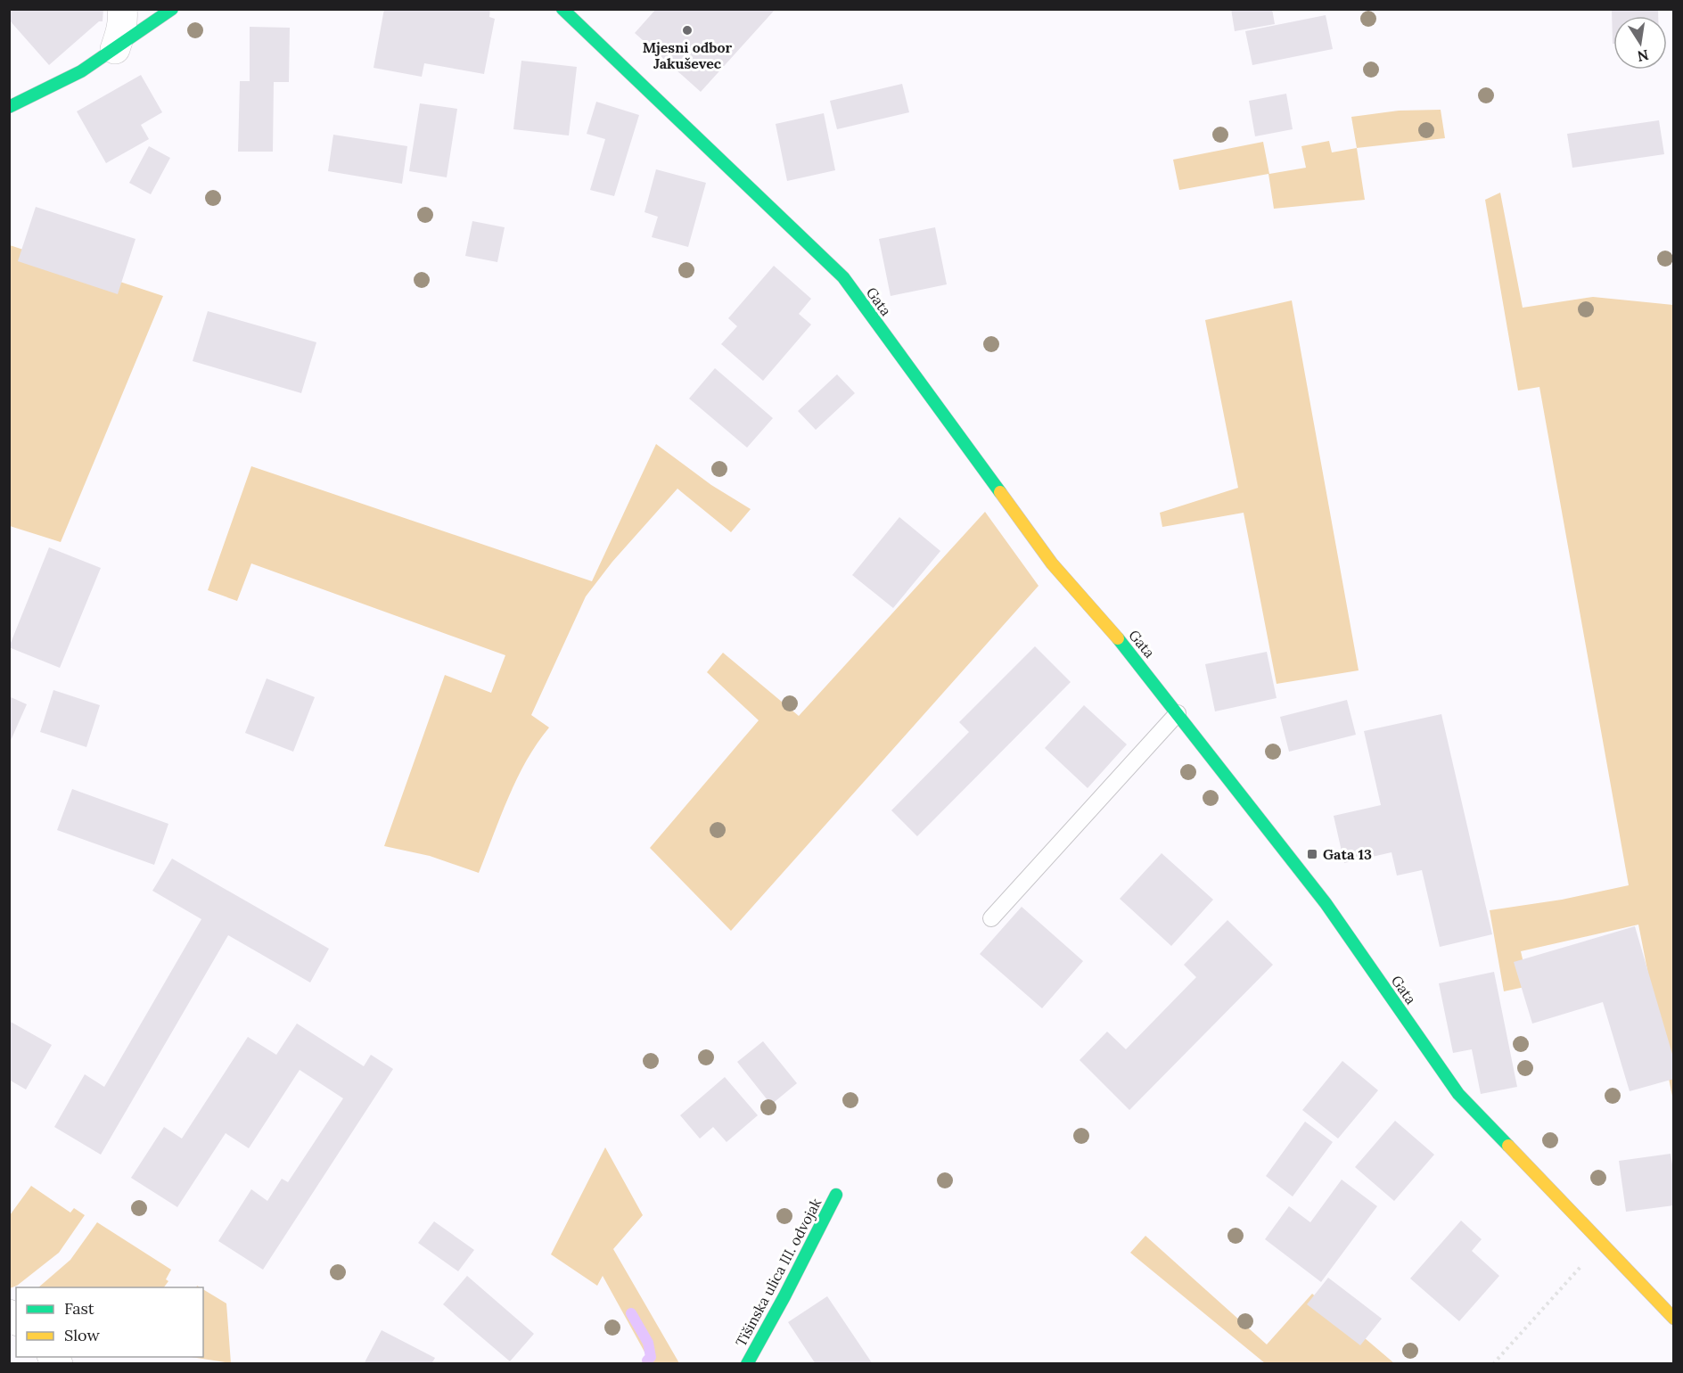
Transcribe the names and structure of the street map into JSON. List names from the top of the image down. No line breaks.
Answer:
{"streets":{"street":["Gata","Tišinska ulica III. odvojak"]},"places":{"other":["Mjesni odbor Jakuševec"],"transit":["Gata 13"]},"legend":["Fast","Slow"],"north":"bottom"}
